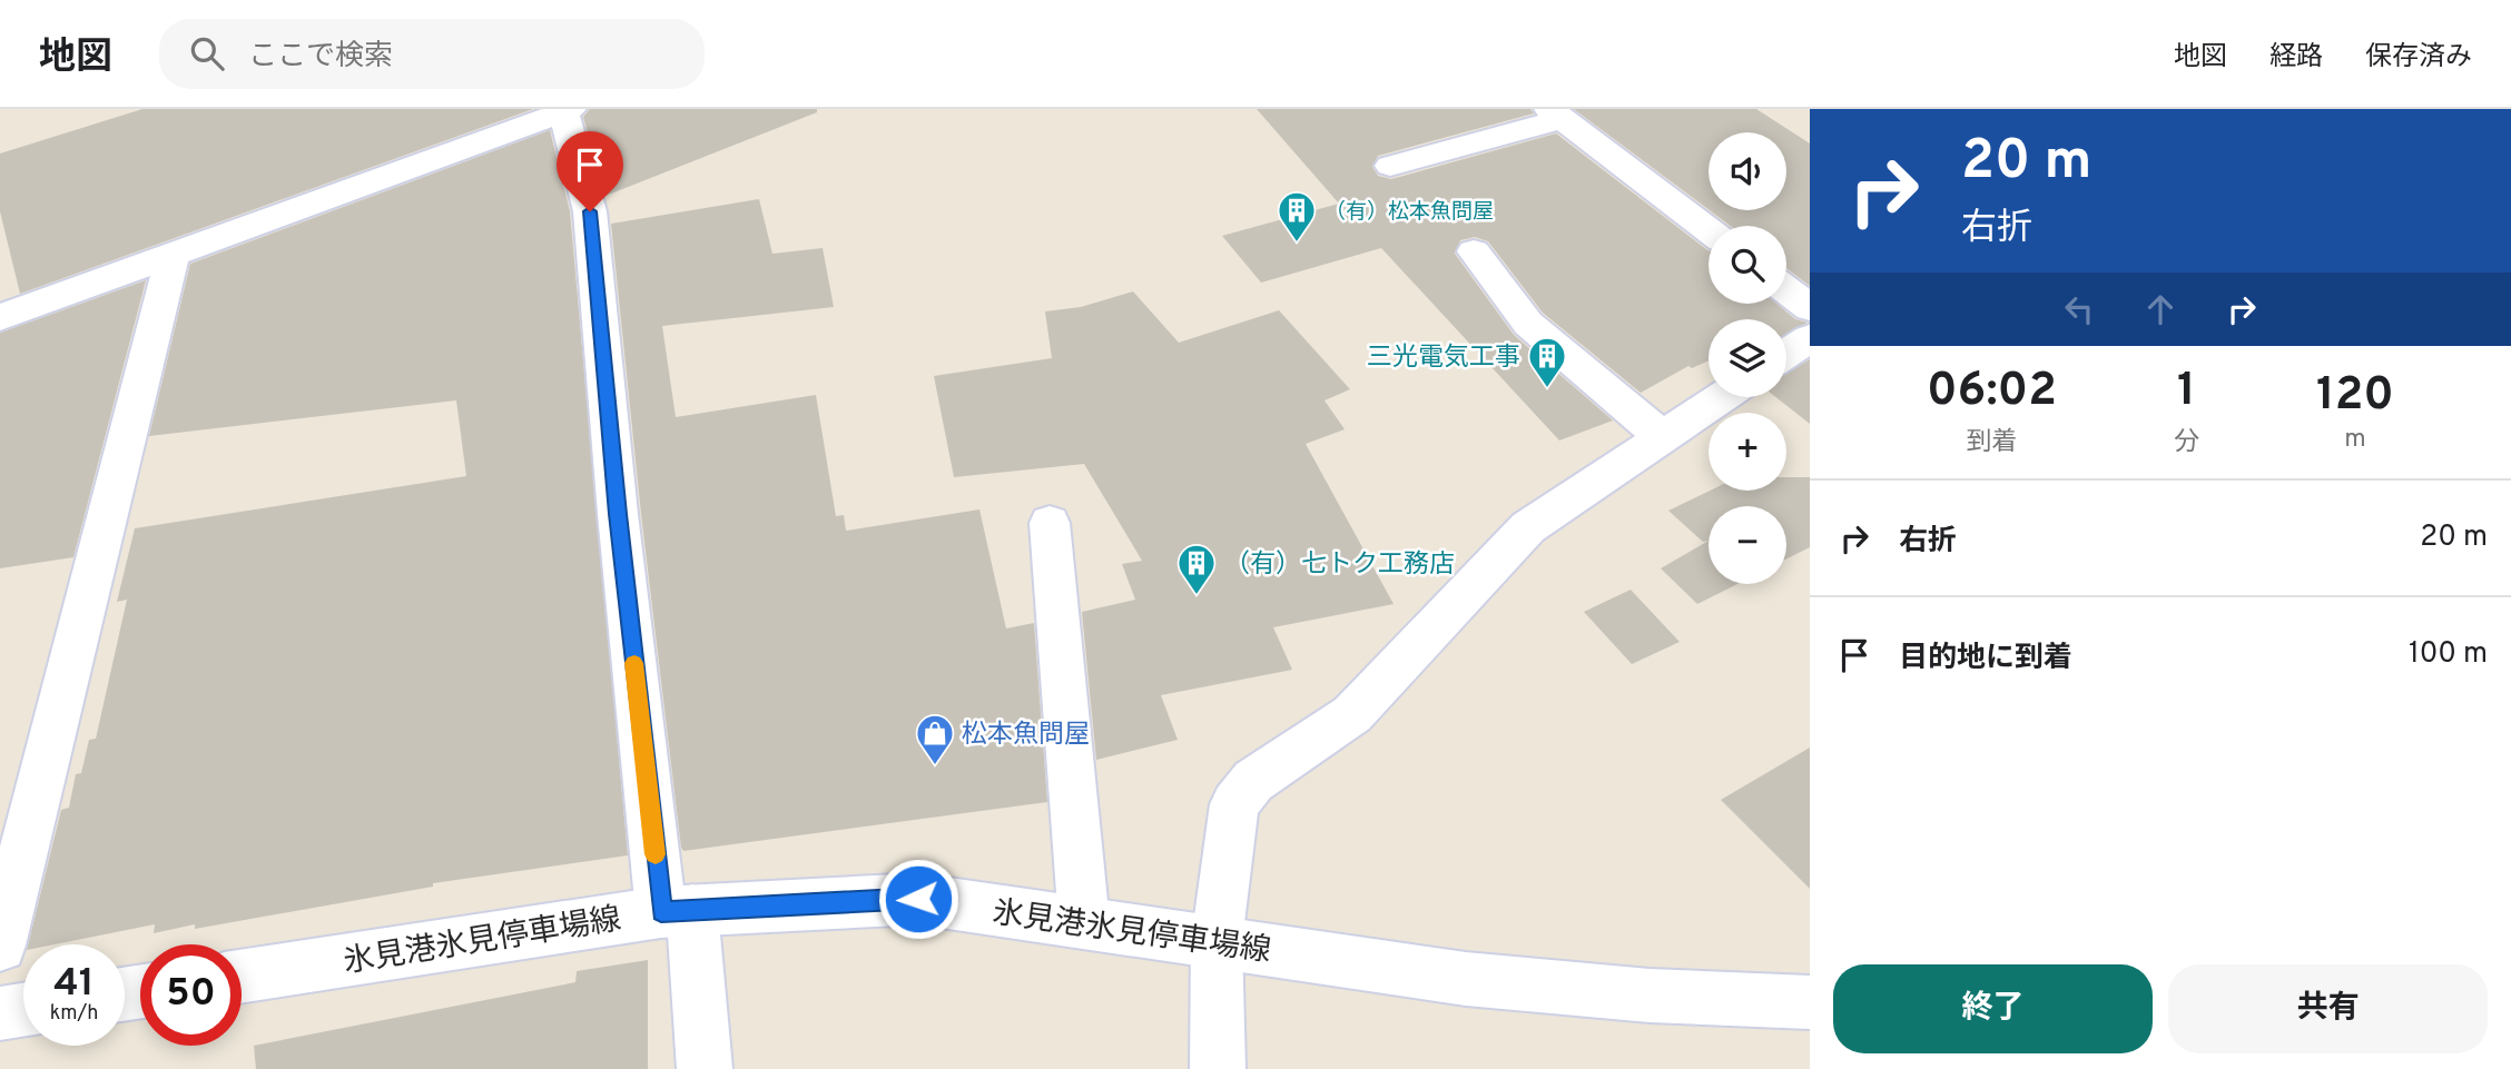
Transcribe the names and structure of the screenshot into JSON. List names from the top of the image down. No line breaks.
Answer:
{"streets":{"street":["氷見港氷見停車場線"]},"places":{"building":["（有）松本魚問屋","三光電気工事","（有）七トク工務店"],"shop":["松本魚問屋"]},"page":{"header":"地図","search":"ここで検索","nav":["地図","経路","保存済み"],"turn":["20 m","右折"],"map_buttons":["+","−"],"eta":["06:02","到着","1","分","120","m"],"list":[{"name":"右折","value":"20 m"},{"name":"目的地に到着","value":"100 m"}],"speed":"41 km/h","limit":"50","buttons":["終了","共有"]}}
